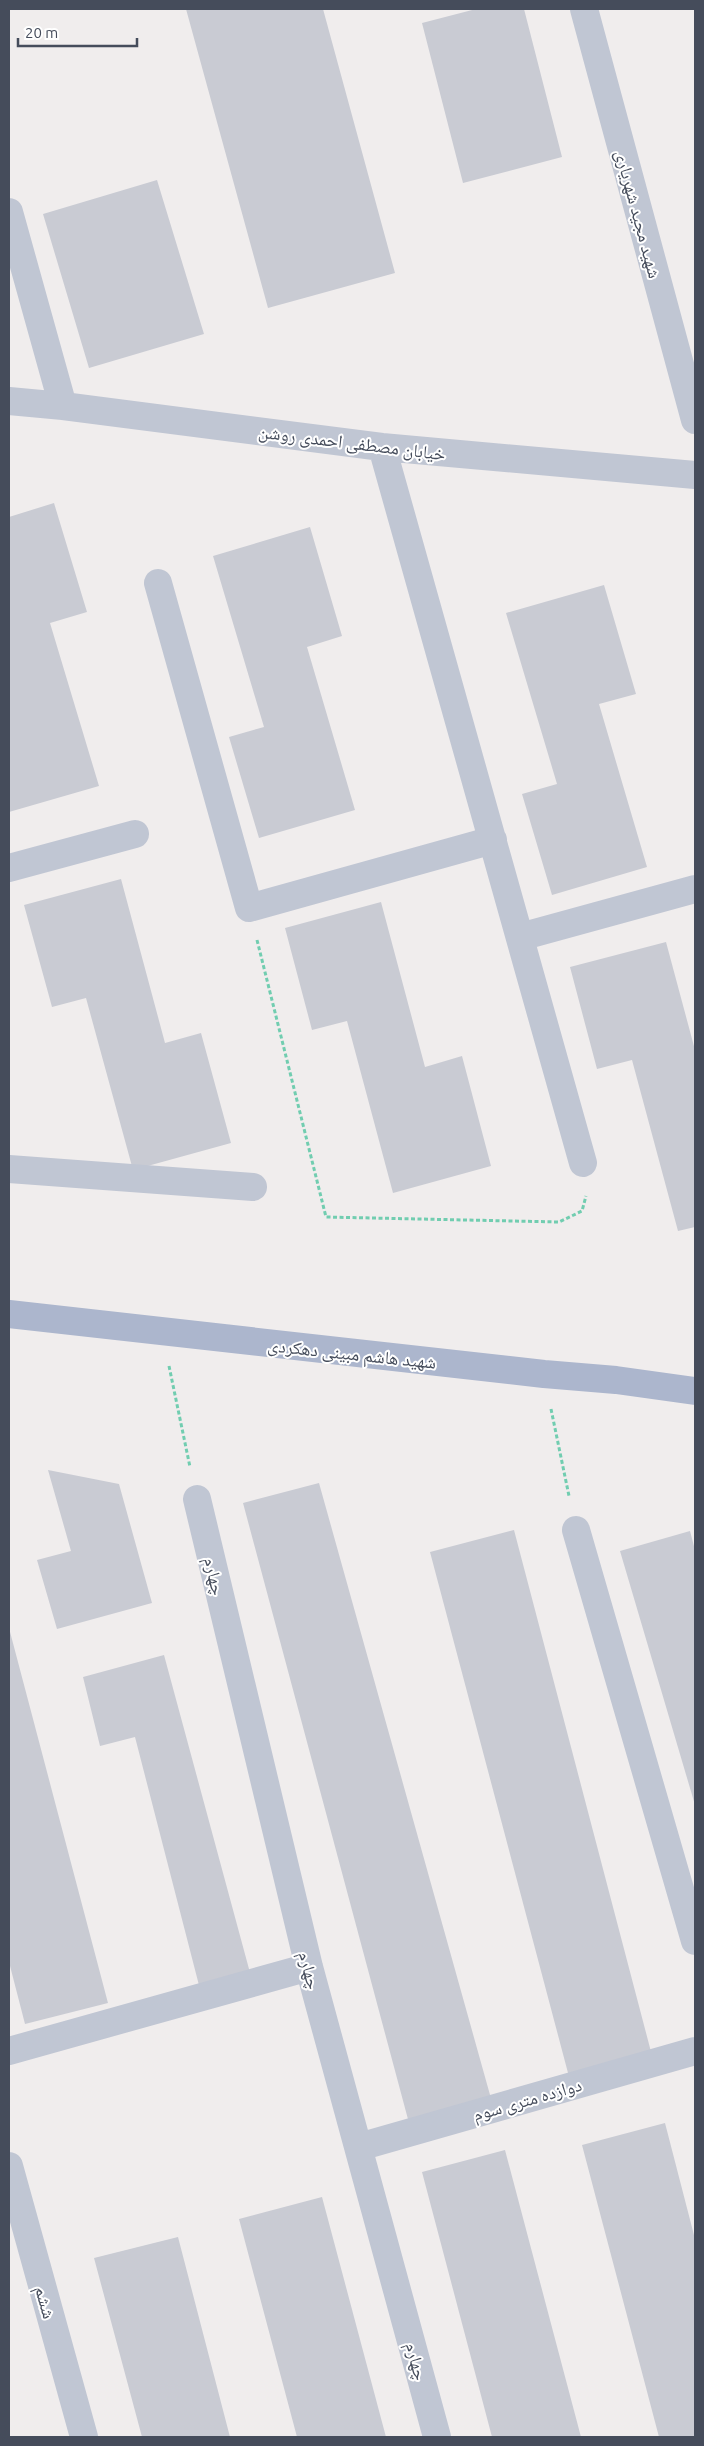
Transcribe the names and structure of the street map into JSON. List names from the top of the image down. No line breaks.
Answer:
{"streets":{"main road":["شهید هاشم مبینی دهکردی"],"street":["شهید مجید شهریاری","خیابان مصطفی احمدی روشن","چهارم","دوازده متری سوم","ششم"]},"crossings":[["چهارم","دوازده متری سوم"]],"scale_bar":"20 m"}
